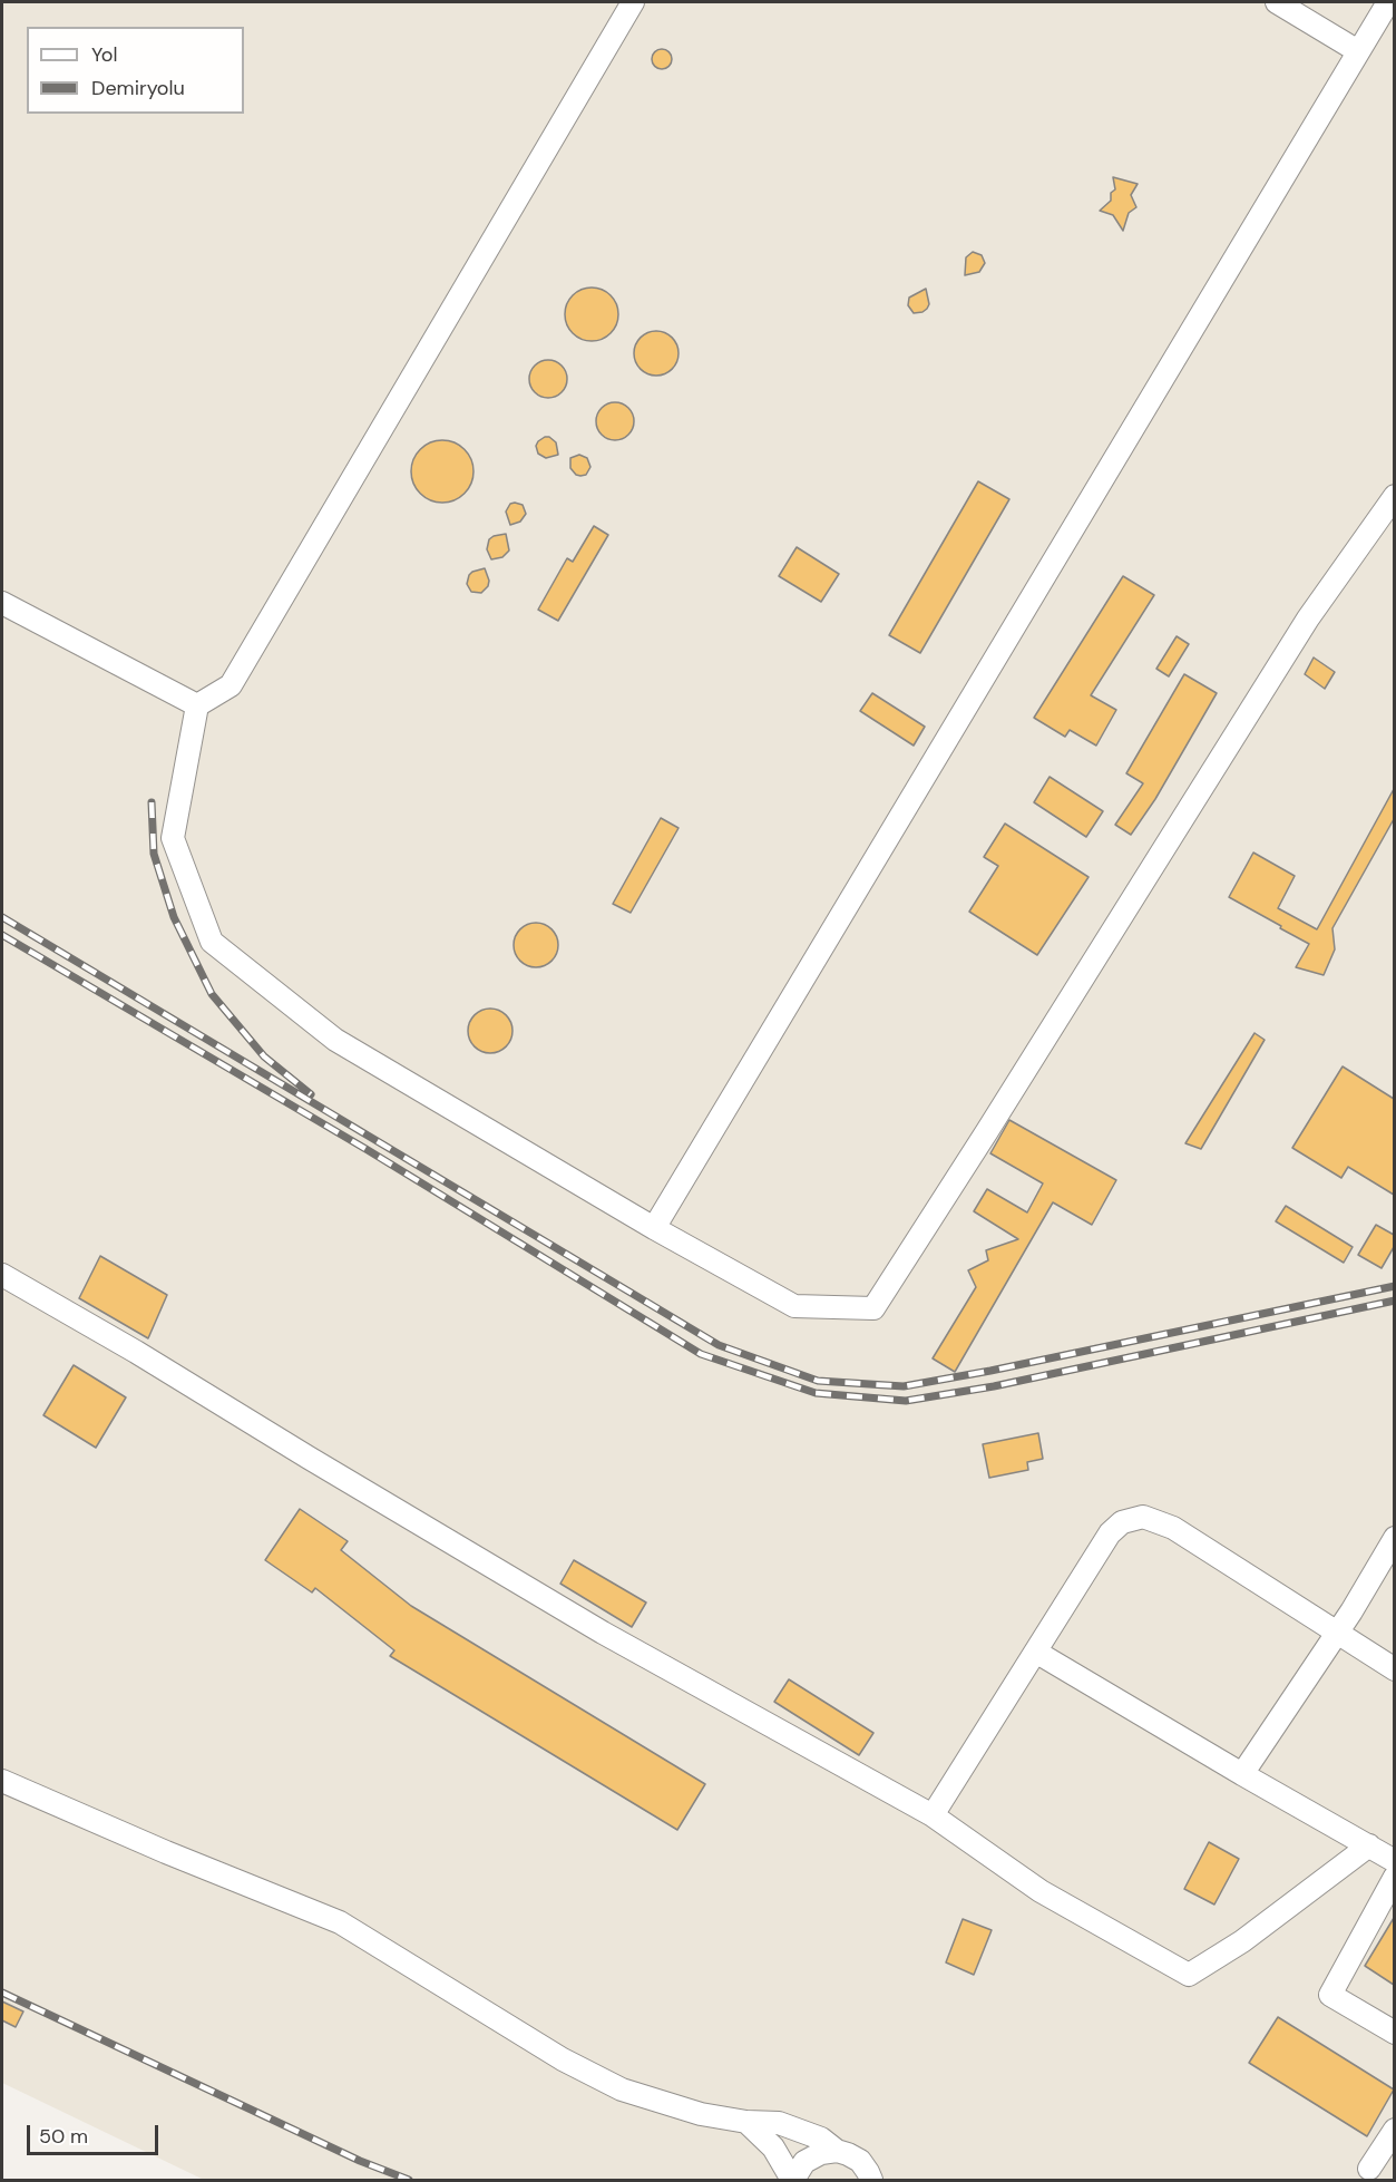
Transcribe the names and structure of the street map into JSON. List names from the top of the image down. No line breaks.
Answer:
{"legend":["Yol","Demiryolu"],"scale_bar":"50 m"}
